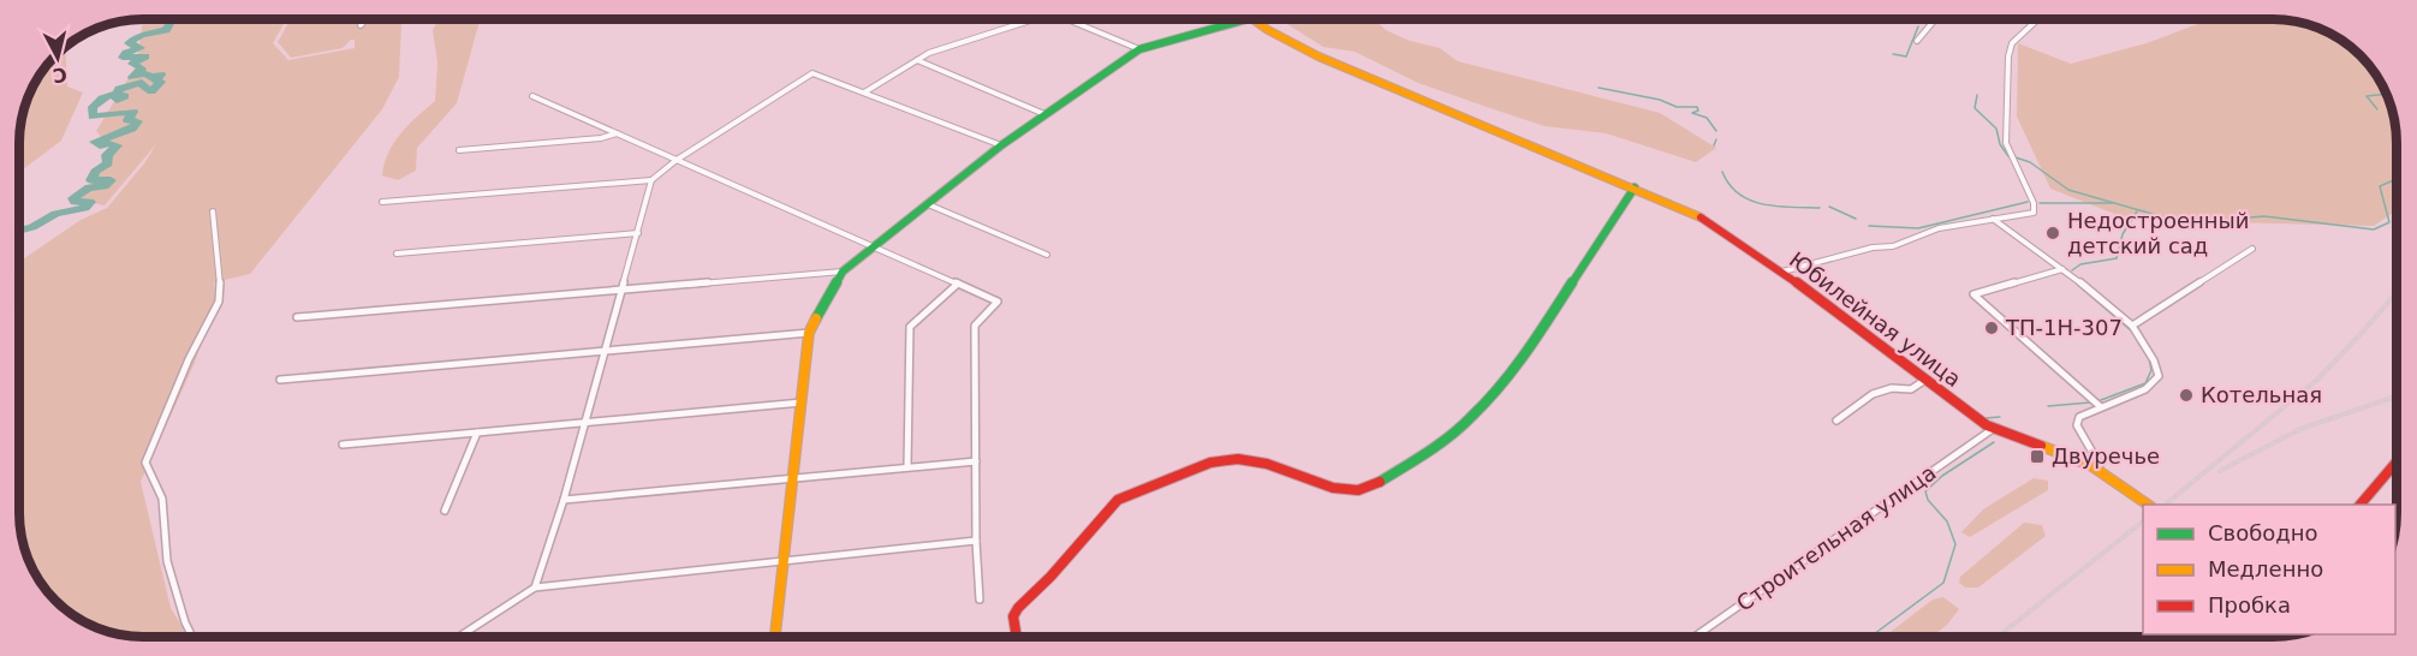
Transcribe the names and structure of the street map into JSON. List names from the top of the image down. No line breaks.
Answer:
{"streets":{"street":["Юбилейная улица","Строительная улица"]},"crossings":[["Юбилейная улица","Строительная улица"]],"places":{"other":["Недостроенный детский сад","ТП-1Н-307","Котельная"],"transit":["Двуречье"]},"legend":["Свободно","Медленно","Пробка"],"north":"bottom"}
